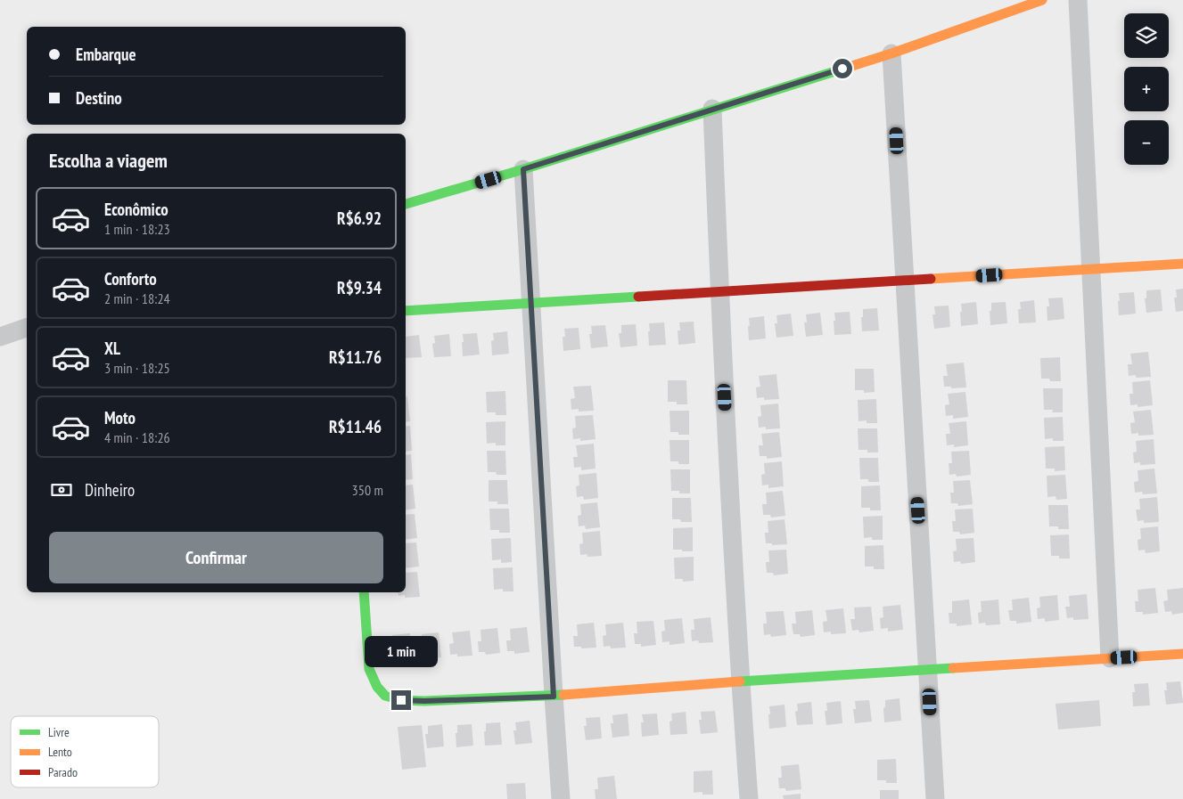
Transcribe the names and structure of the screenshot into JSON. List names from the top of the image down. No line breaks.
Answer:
{"legend":["Livre","Lento","Parado"],"page":{"map_buttons":["+","−"],"banner":["Embarque","Destino"],"heading":"Escolha a viagem","list":[{"name":"Econômico","note":"1 min · 18:23","value":"R$6.92"},{"name":"Conforto","note":"2 min · 18:24","value":"R$9.34"},{"name":"XL","note":"3 min · 18:25","value":"R$11.76"},{"name":"Moto","note":"4 min · 18:26","value":"R$11.46"}],"pay":["Dinheiro","350 m"],"buttons":"Confirmar","bubble":"1 min"}}
